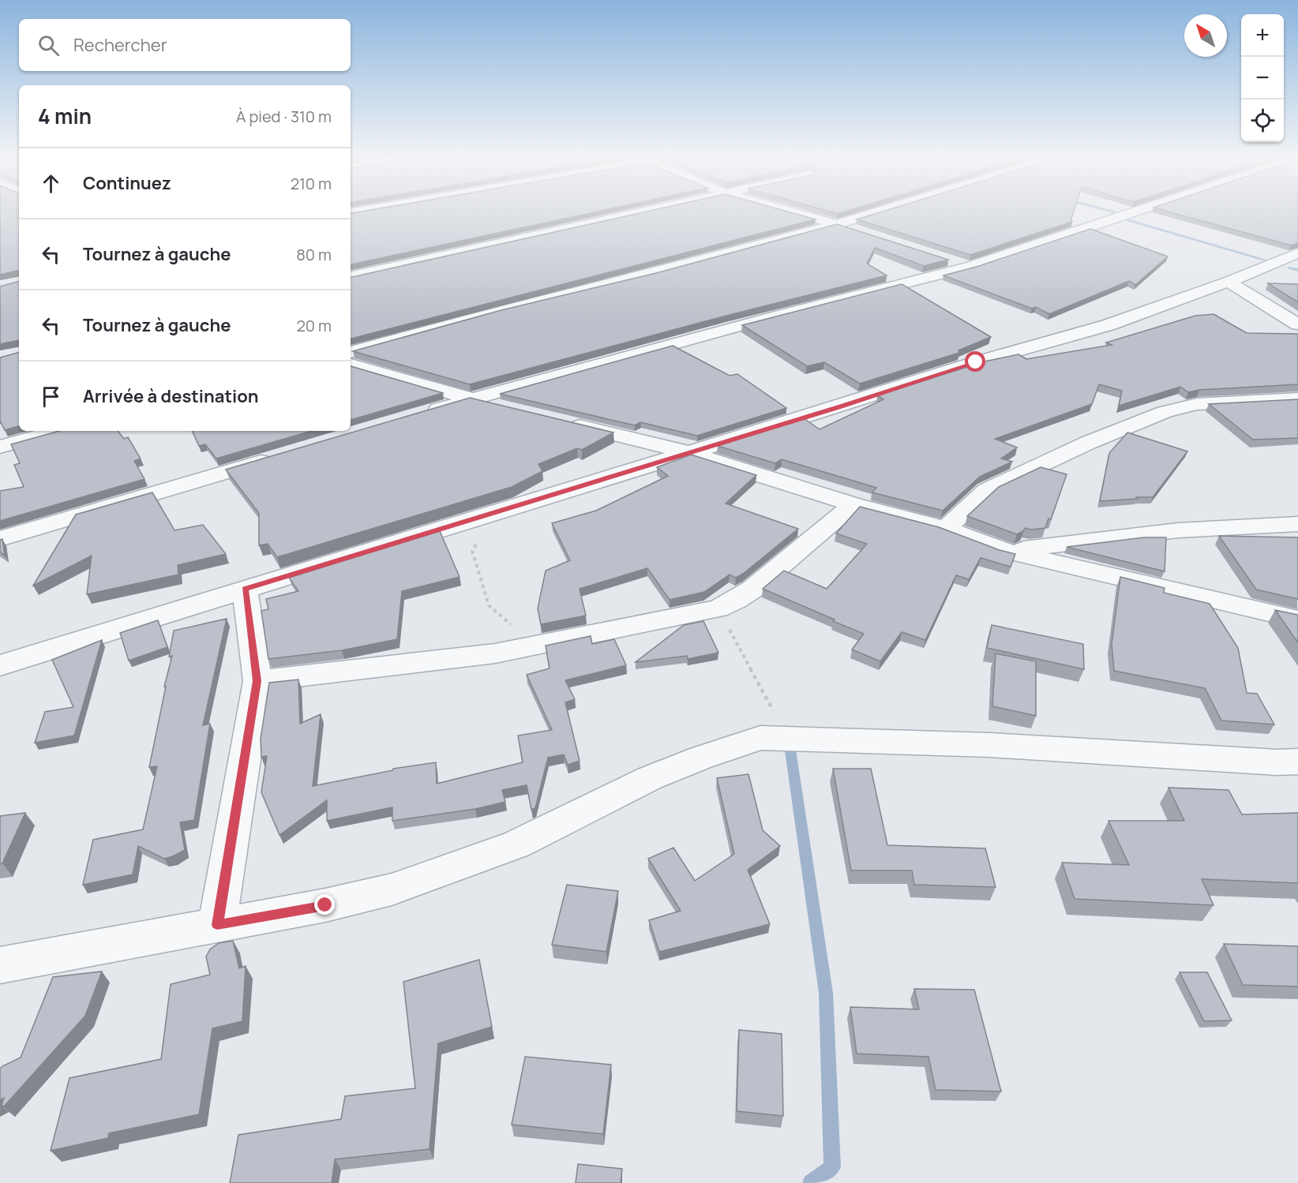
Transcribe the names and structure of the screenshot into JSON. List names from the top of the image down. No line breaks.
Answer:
{"north":"top left","page":{"map_buttons":["+","−"],"search":"Rechercher","heading":["4 min","À pied · 310 m"],"list":[["Continuez","210 m"],["Tournez à gauche","80 m"],["Tournez à gauche","20 m"],"Arrivée à destination"]}}
